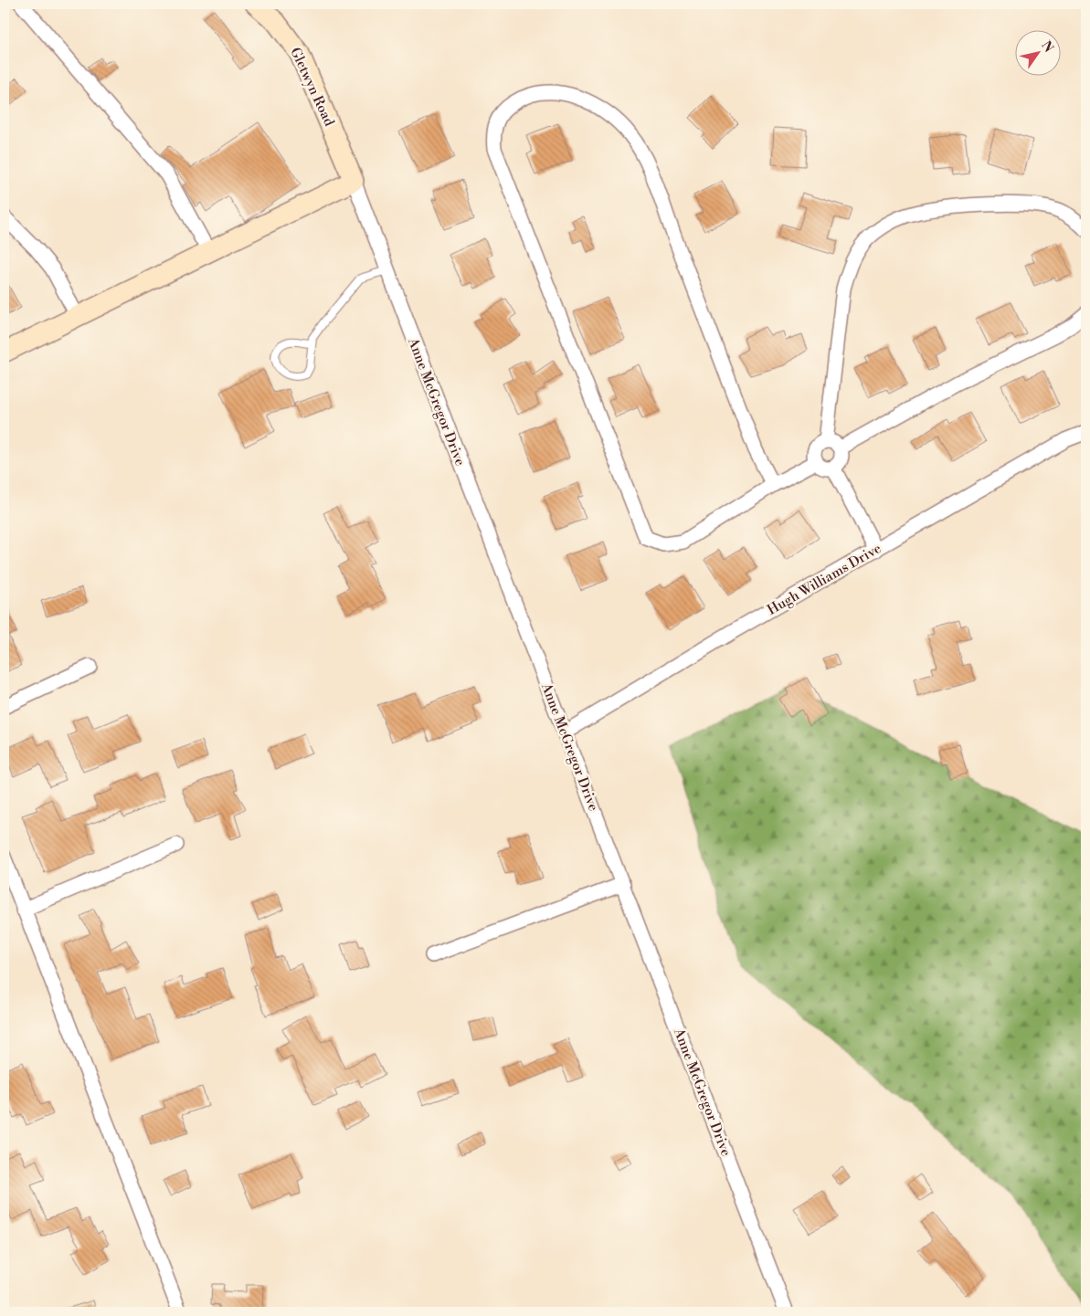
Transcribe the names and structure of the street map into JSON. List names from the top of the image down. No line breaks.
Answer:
{"streets":{"street":["Gletwyn Road","Anne McGregor Drive","Hugh Williams Drive"]},"crossings":[["Gletwyn Road","Anne McGregor Drive"],["Anne McGregor Drive","Hugh Williams Drive"]],"north":"top right"}
